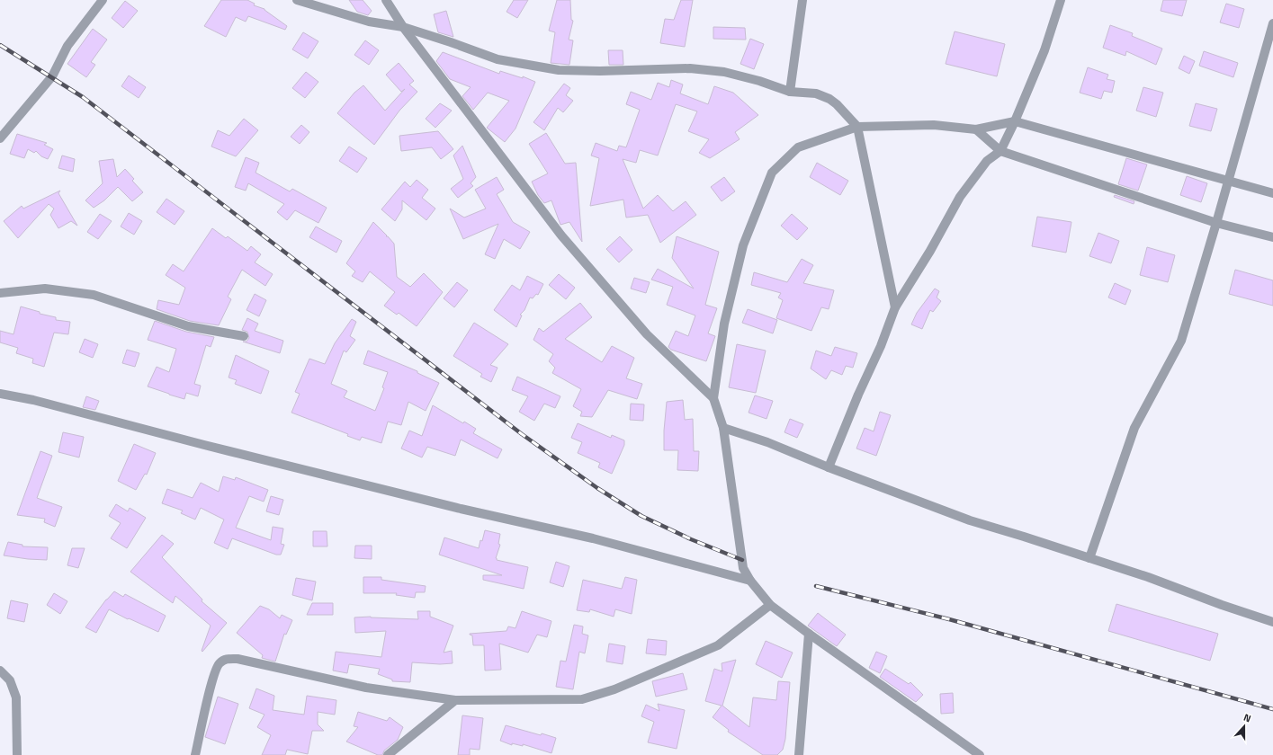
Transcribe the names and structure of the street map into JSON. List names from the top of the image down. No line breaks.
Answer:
{"north":"top"}
